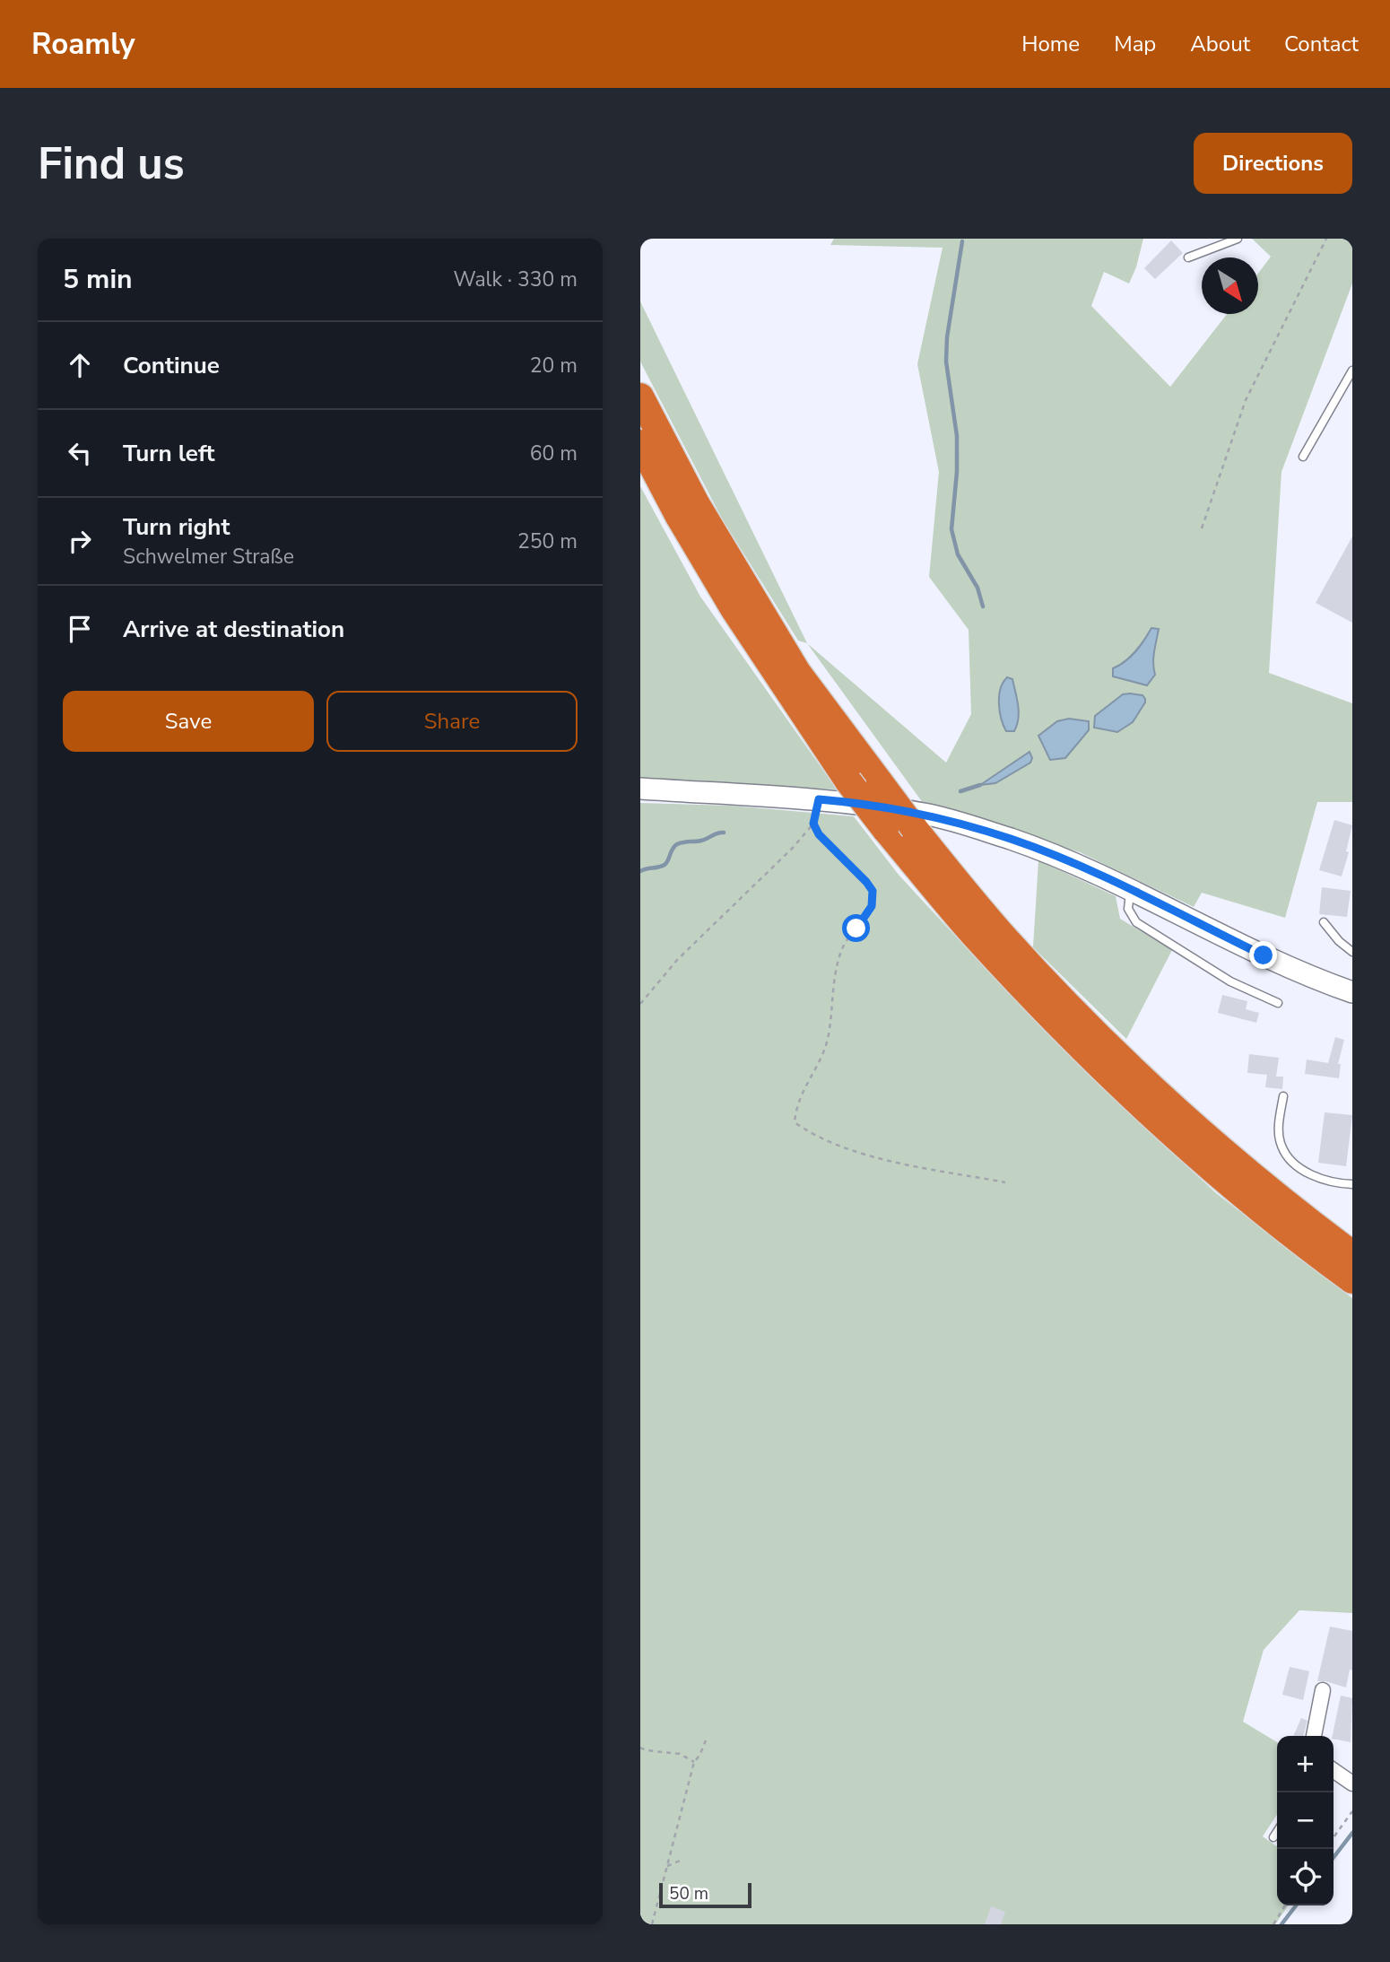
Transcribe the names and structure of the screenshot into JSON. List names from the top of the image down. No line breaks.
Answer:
{"scale_bar":"50 m","north":"bottom right","page":{"header":"Roamly","nav":["Home","Map","About","Contact"],"buttons":["Directions",["Save","Share"]],"title":"Find us","heading":["5 min","Walk · 330 m"],"list":[["Continue","20 m"],["Turn left","60 m"],["Turn right","Schwelmer Straße","250 m"],"Arrive at destination"],"map_buttons":["+","−"],"scale":"50 m"}}
